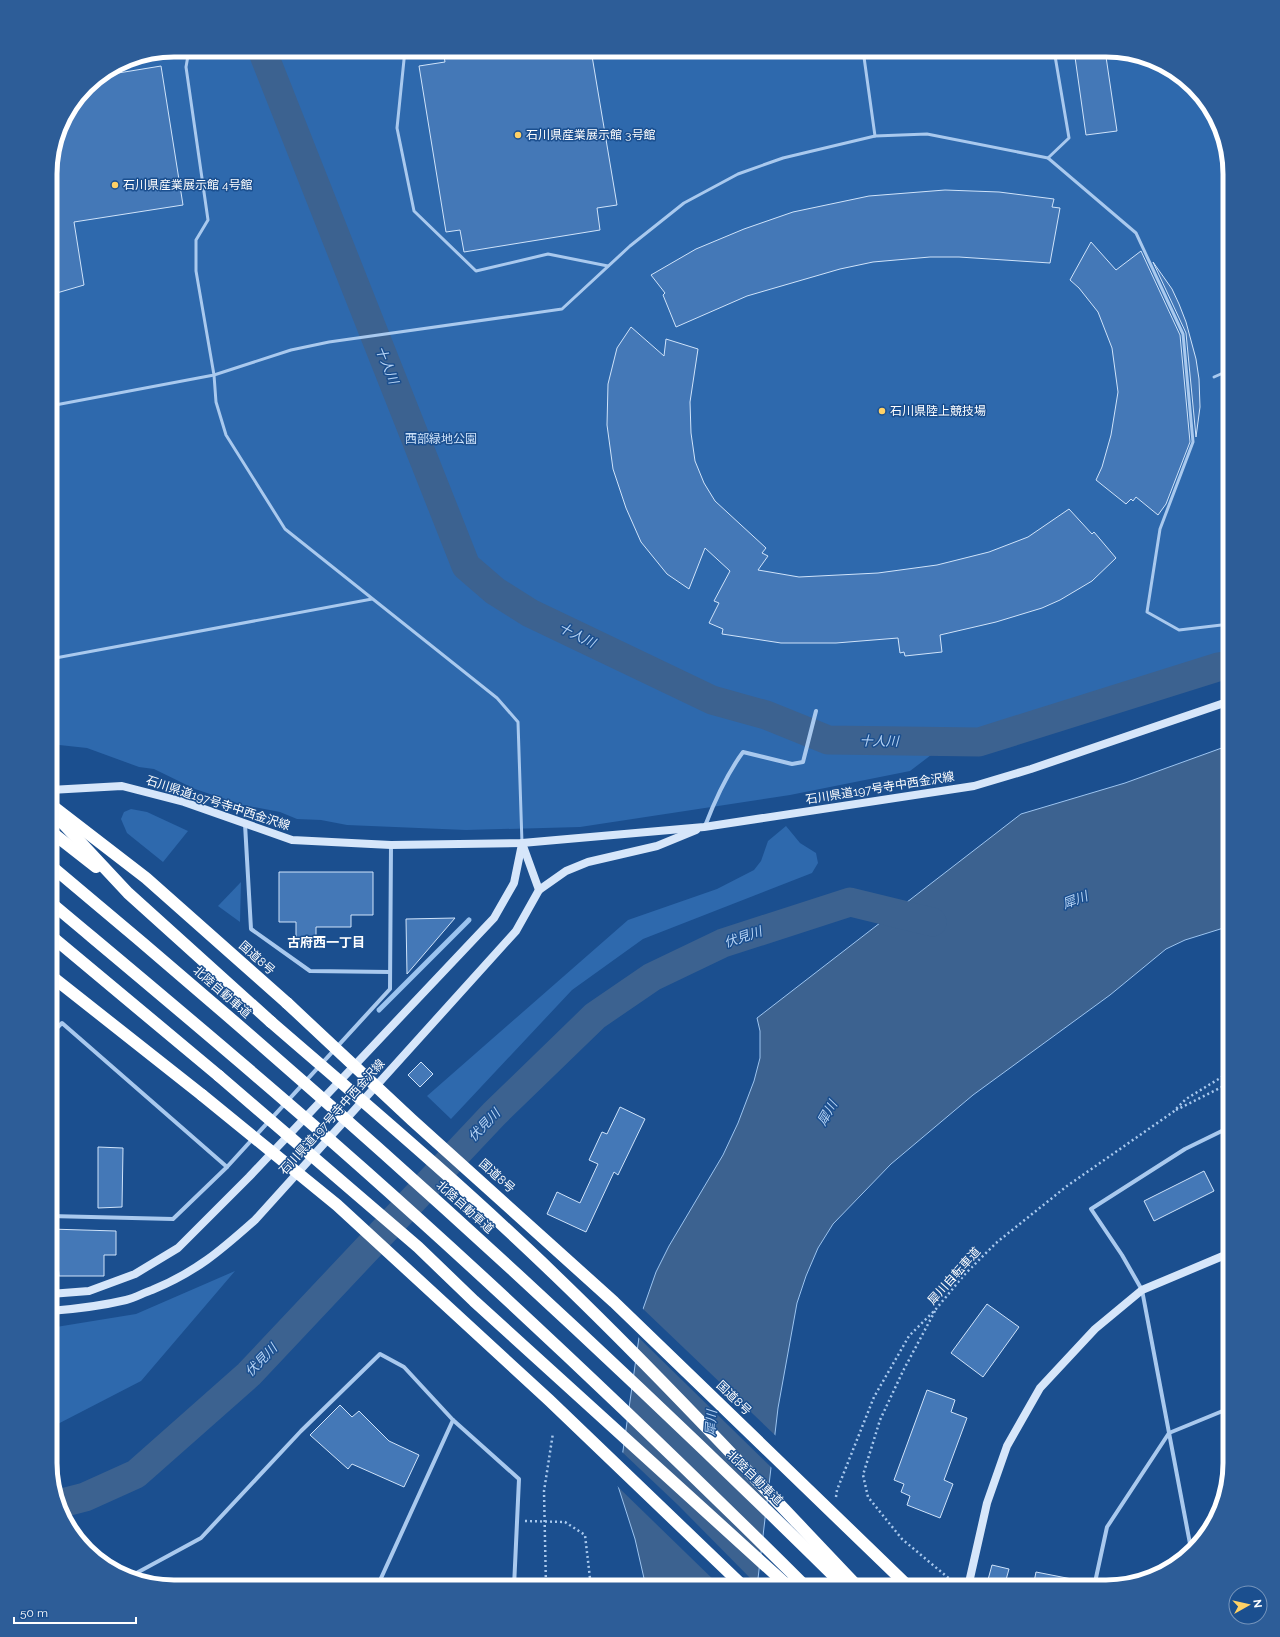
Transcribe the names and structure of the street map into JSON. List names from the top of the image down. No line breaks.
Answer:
{"streets":{"highway":["国道8号","北陸自動車道"],"main road":["石川県道197号寺中西金沢線"],"path":["犀川自転車道"]},"districts":["古府西一丁目"],"water":["十人川","犀川","伏見川"],"parks":["西部緑地公園"],"places":["石川県産業展示館 3号館","石川県産業展示館 4号館","石川県陸上競技場"],"scale_bar":"50 m","north":"right"}
